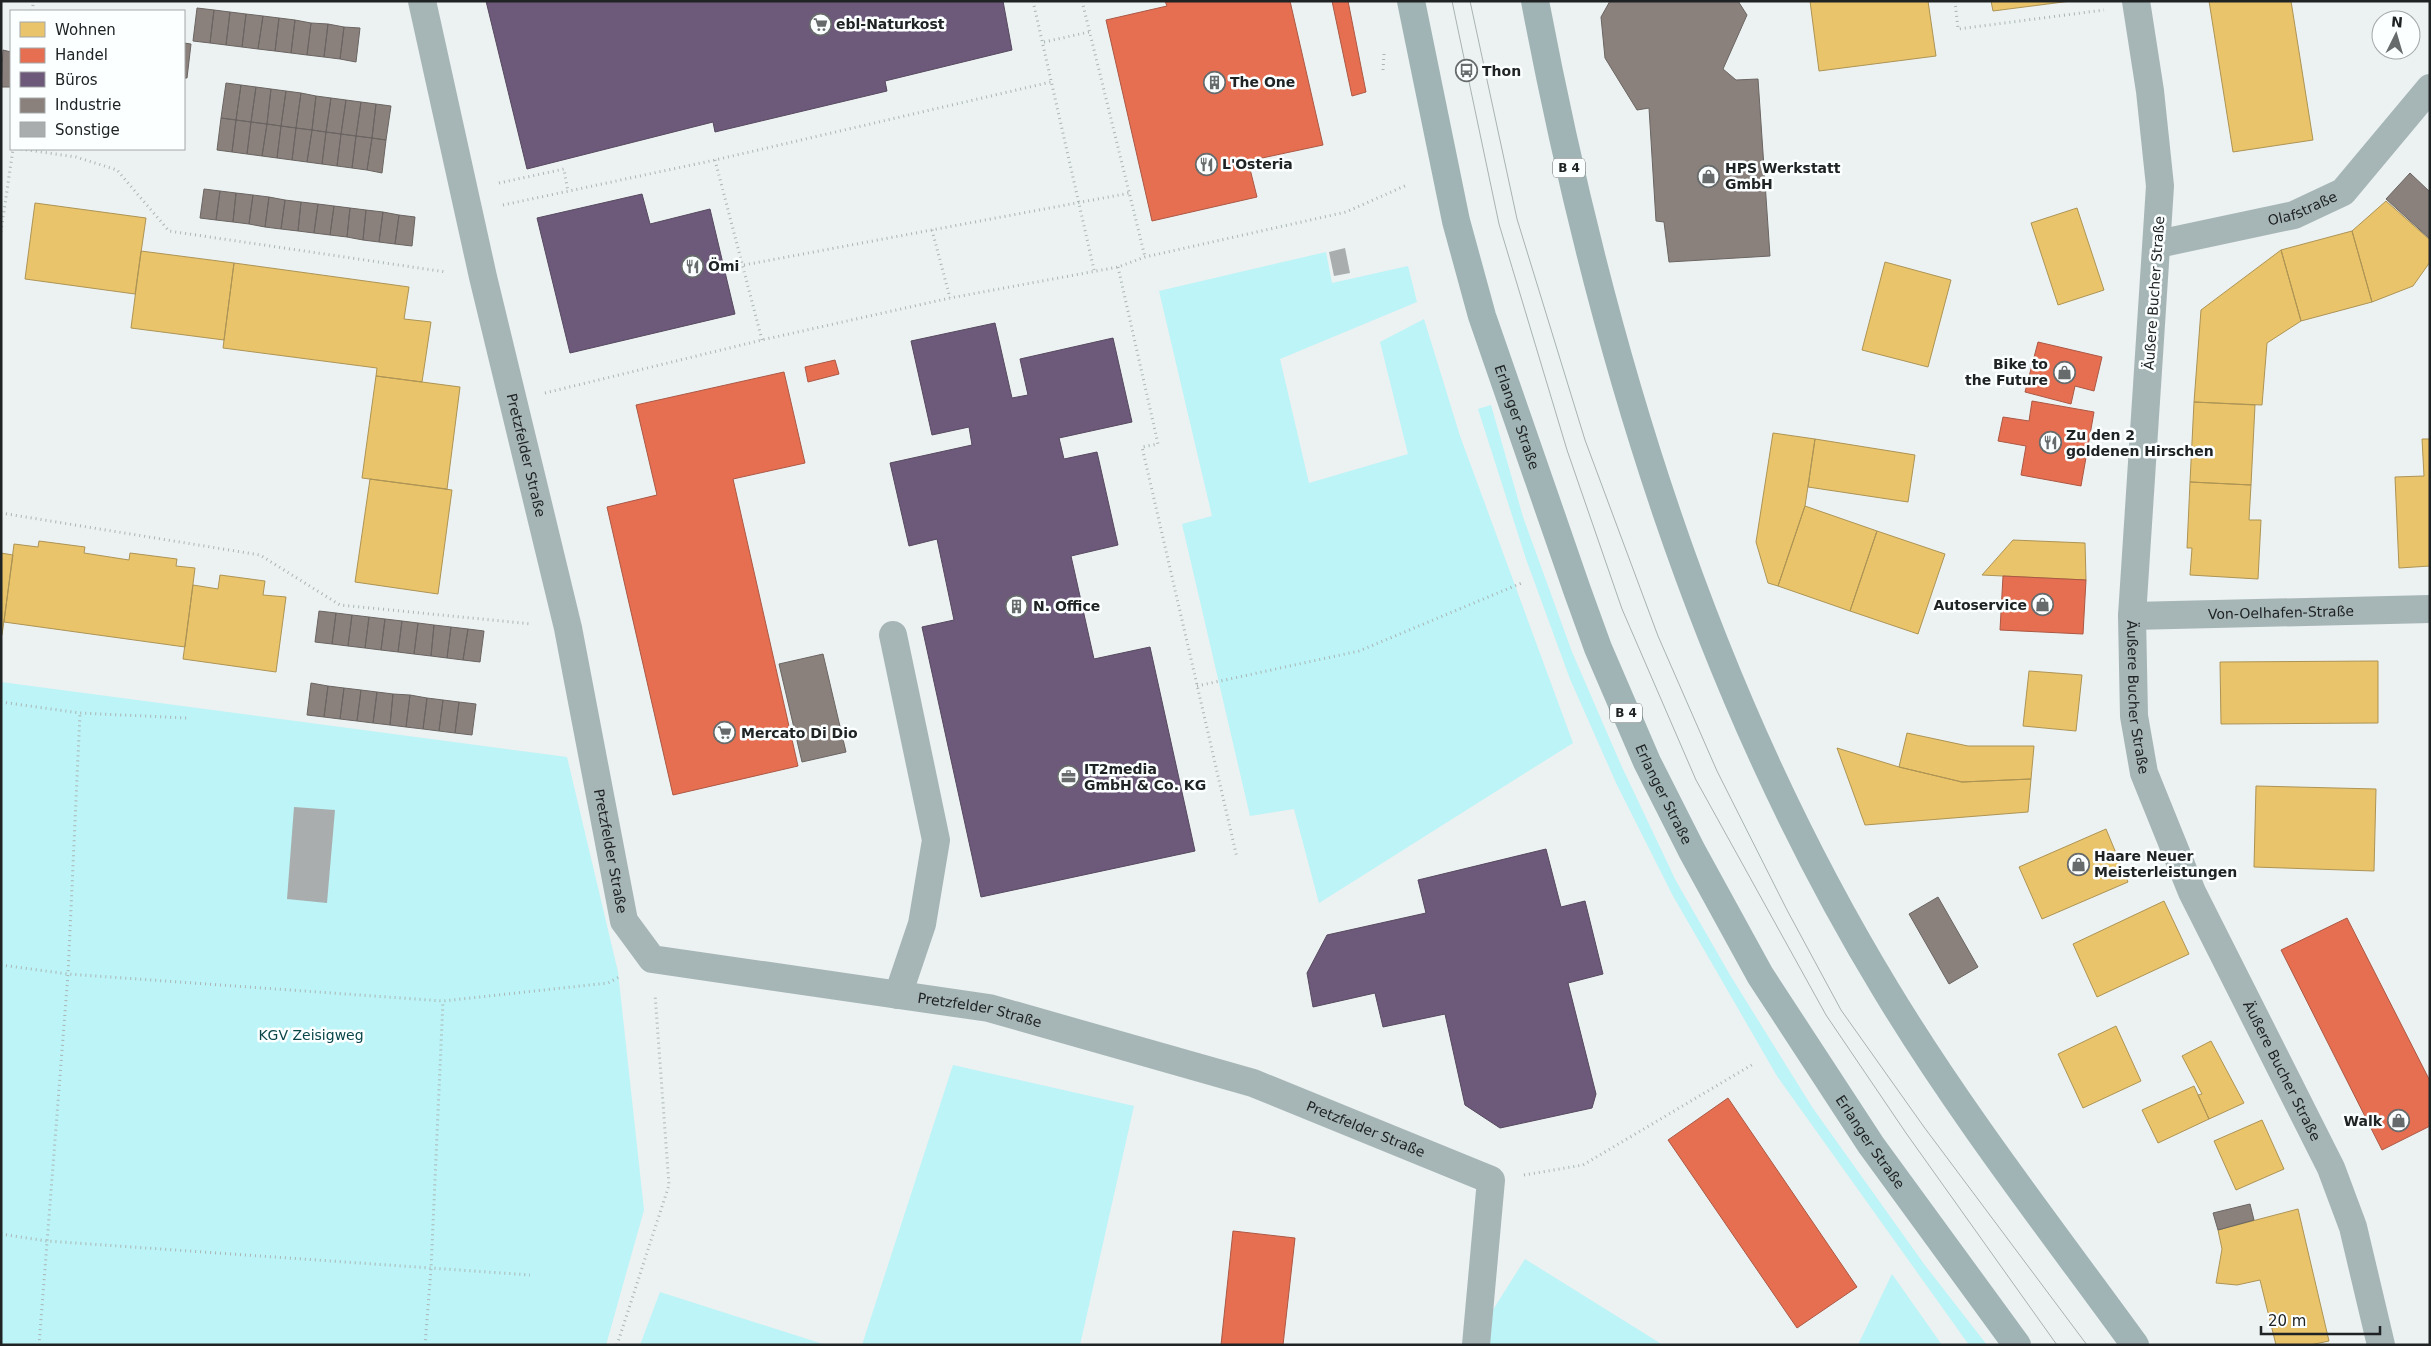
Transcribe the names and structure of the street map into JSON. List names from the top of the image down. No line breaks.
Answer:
{"streets":{"main road":["B 4","Erlanger Straße"],"street":["Olafstraße","Äußere Bucher Straße","Pretzfelder Straße","Von-Oelhafen-Straße"]},"crossings":[["Olafstraße","Äußere Bucher Straße"],["Äußere Bucher Straße","Von-Oelhafen-Straße"]],"parks":["KGV Zeisigweg"],"places":{"supermarket":["ebl-Naturkost","Mercato Di Dio"],"bus stop":["Thon"],"building":["The One","N. Office"],"restaurant":["L'Osteria","Ömi","Zu den 2 goldenen Hirschen"],"shop":["HPS Werkstatt GmbH","Bike to the Future","Autoservice","Haare Neuer Meisterleistungen","Walk"],"office":["IT2media GmbH & Co. KG"]},"legend":["Wohnen","Handel","Büros","Industrie","Sonstige"],"scale_bar":"20 m","north":"top"}
